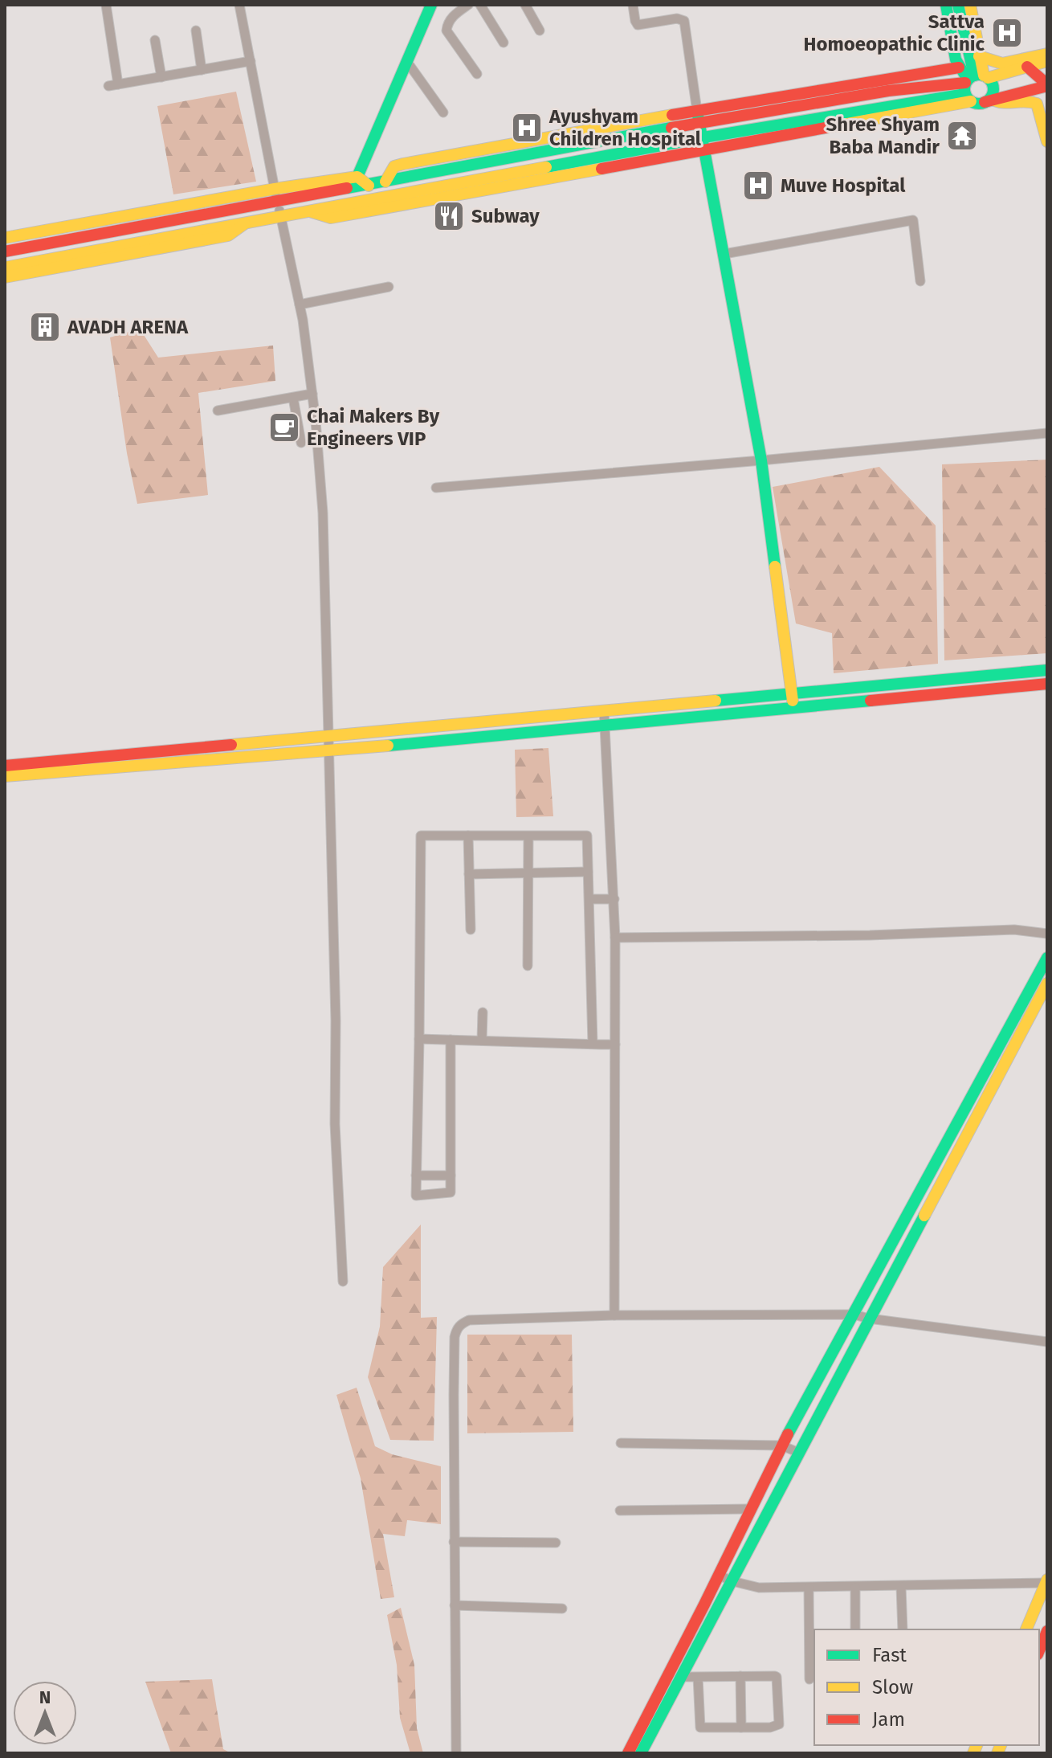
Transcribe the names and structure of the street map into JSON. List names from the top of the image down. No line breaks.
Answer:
{"places":{"hospital":["Sattva Homoeopathic Clinic","Ayushyam Children Hospital","Muve Hospital"],"temple":["Shree Shyam Baba Mandir"],"restaurant":["Subway"],"building":["AVADH ARENA"],"cafe":["Chai Makers By Engineers VIP"]},"legend":["Fast","Slow","Jam"],"north":"top"}
